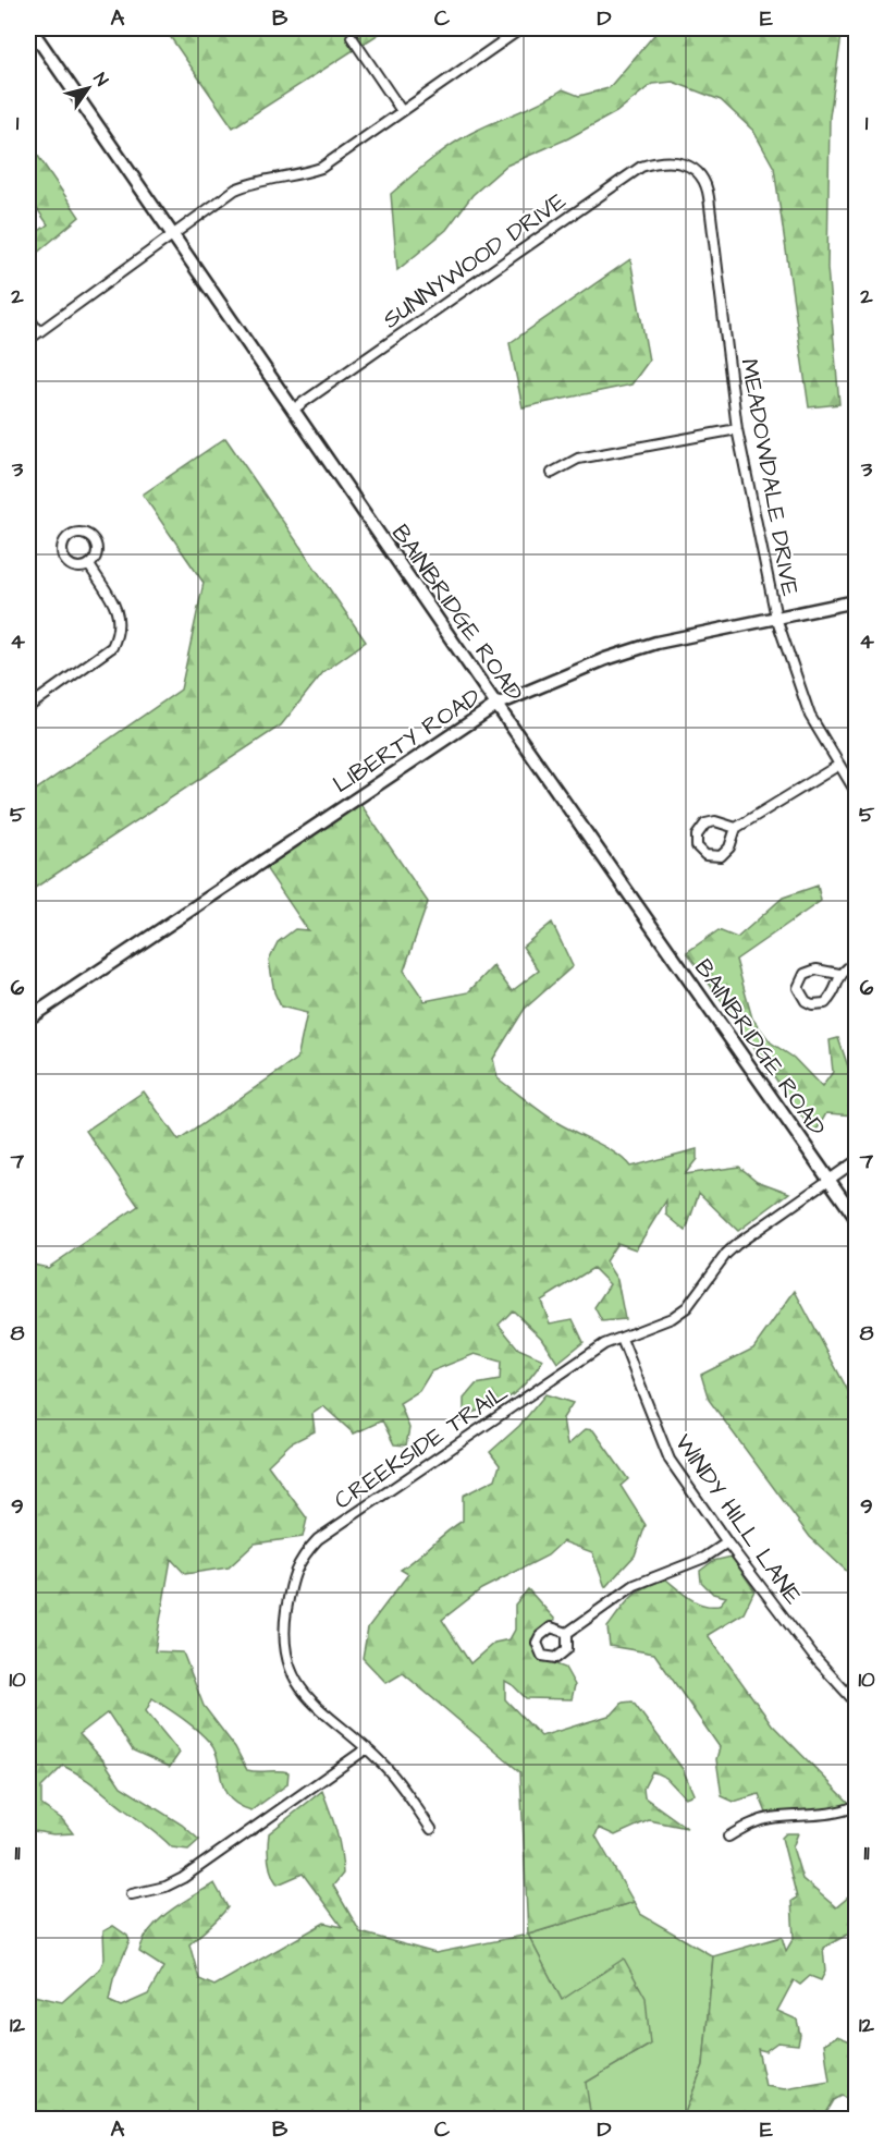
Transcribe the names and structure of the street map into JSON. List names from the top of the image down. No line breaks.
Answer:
{"streets":{"street":["SUNNYWOOD DRIVE","MEADOWDALE DRIVE","BAINBRIDGE ROAD","LIBERTY ROAD","CREEKSIDE TRAIL","WINDY HILL LANE"]},"crossings":[["SUNNYWOOD DRIVE","MEADOWDALE DRIVE"],["SUNNYWOOD DRIVE","BAINBRIDGE ROAD"],["MEADOWDALE DRIVE","LIBERTY ROAD"],["BAINBRIDGE ROAD","LIBERTY ROAD"],["BAINBRIDGE ROAD","CREEKSIDE TRAIL"],["CREEKSIDE TRAIL","WINDY HILL LANE"]],"north":"top right","grid":{"columns":["A","B","C","D","E"],"rows":["1","2","3","4","5","6","7","8","9","10","11","12"]}}
